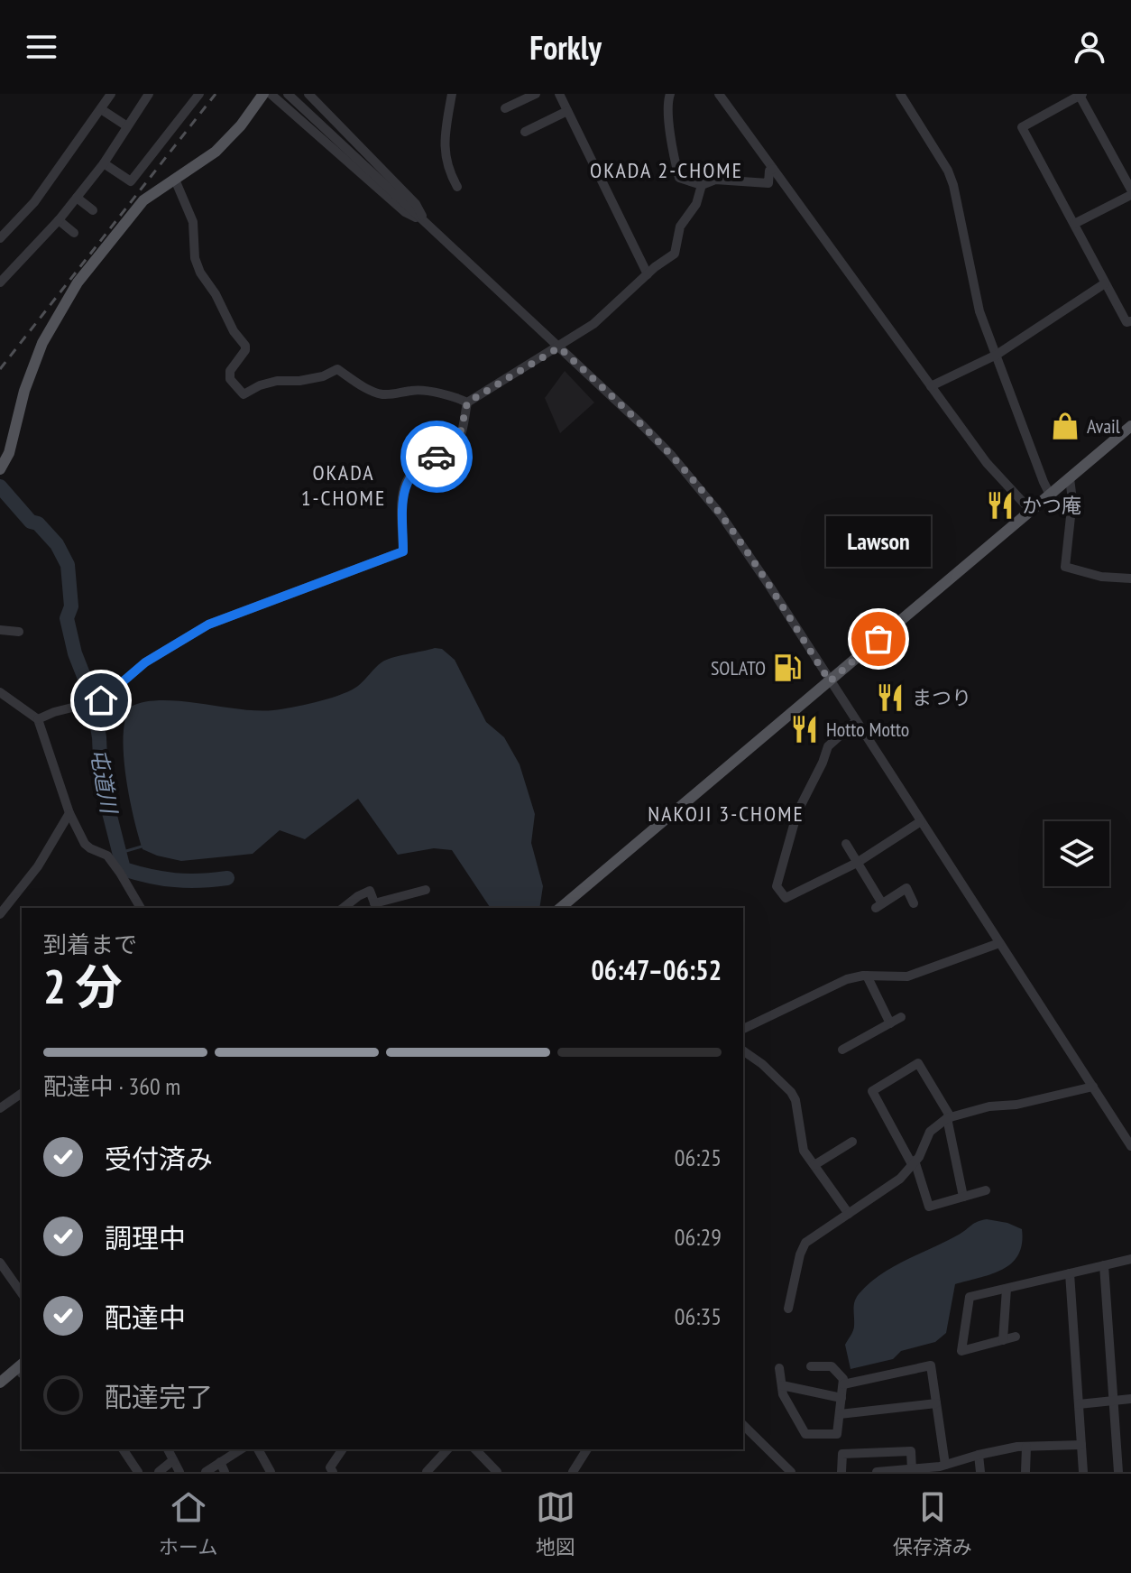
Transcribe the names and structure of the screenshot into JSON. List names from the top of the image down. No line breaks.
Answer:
{"districts":["OKADA 2-CHOME","OKADA 1-CHOME","NAKOJI 3-CHOME"],"water":["屯道川"],"places":{"shop":["Avail"],"restaurant":["かつ庵","まつり","Hotto Motto"],"other":["Lawson"],"fuel station":["SOLATO"]},"page":{"header":"Forkly","bubble":"Lawson","heading":["2 分","到着まで","06:47–06:52"],"bar":"配達中 · 360 m","list":[["受付済み","06:25"],["調理中","06:29"],["配達中","06:35"],"配達完了"],"tabs":["ホーム","地図","保存済み"]}}
